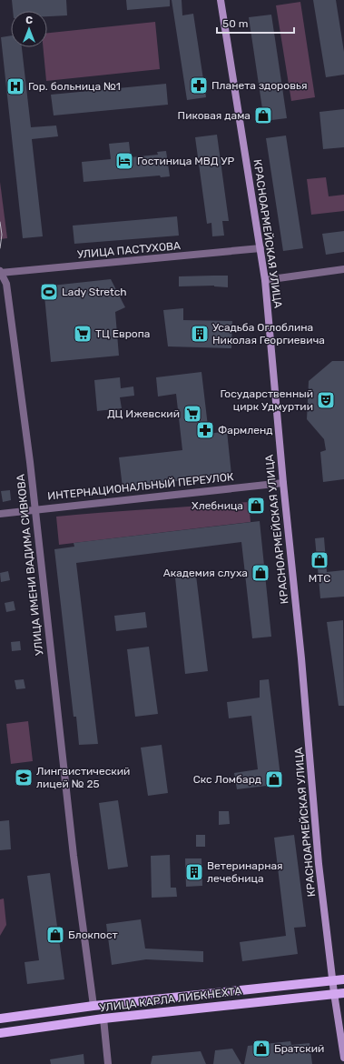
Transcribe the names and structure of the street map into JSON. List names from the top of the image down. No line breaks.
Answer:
{"streets":{"main road":["УЛИЦА КАРЛА ЛИБКНЕХТА"],"street":["КРАСНОАРМЕЙСКАЯ УЛИЦА","УЛИЦА ПАСТУХОВА","ИНТЕРНАЦИОНАЛЬНЫЙ ПЕРЕУЛОК","УЛИЦА ИМЕНИ ВАДИМА СИВКОВА"]},"crossings":[["КРАСНОАРМЕЙСКАЯ УЛИЦА","УЛИЦА ПАСТУХОВА"],["КРАСНОАРМЕЙСКАЯ УЛИЦА","ИНТЕРНАЦИОНАЛЬНЫЙ ПЕРЕУЛОК"],["КРАСНОАРМЕЙСКАЯ УЛИЦА","УЛИЦА КАРЛА ЛИБКНЕХТА"],["УЛИЦА ПАСТУХОВА","УЛИЦА ИМЕНИ ВАДИМА СИВКОВА"],["ИНТЕРНАЦИОНАЛЬНЫЙ ПЕРЕУЛОК","УЛИЦА ИМЕНИ ВАДИМА СИВКОВА"],["УЛИЦА ИМЕНИ ВАДИМА СИВКОВА","УЛИЦА КАРЛА ЛИБКНЕХТА"]],"places":{"pharmacy":["Планета здоровья","Фармленд"],"hospital":["Гор. больница №1"],"shop":["Пиковая дама","Хлебница","МТС","Академия слуха","Скс Ломбард","Блокпост","Братский"],"hotel":["Гостиница МВД УР"],"sports":["Lady Stretch"],"supermarket":["ТЦ Европа","ДЦ Ижевский"],"building":["Усадьба Оглоблина Николая Георгиевича","Ветеринарная лечебница"],"theatre":["Государственный цирк Удмуртии"],"school or university":["Лингвистический лицей № 25"]},"scale_bar":"50 m","north":"top"}
